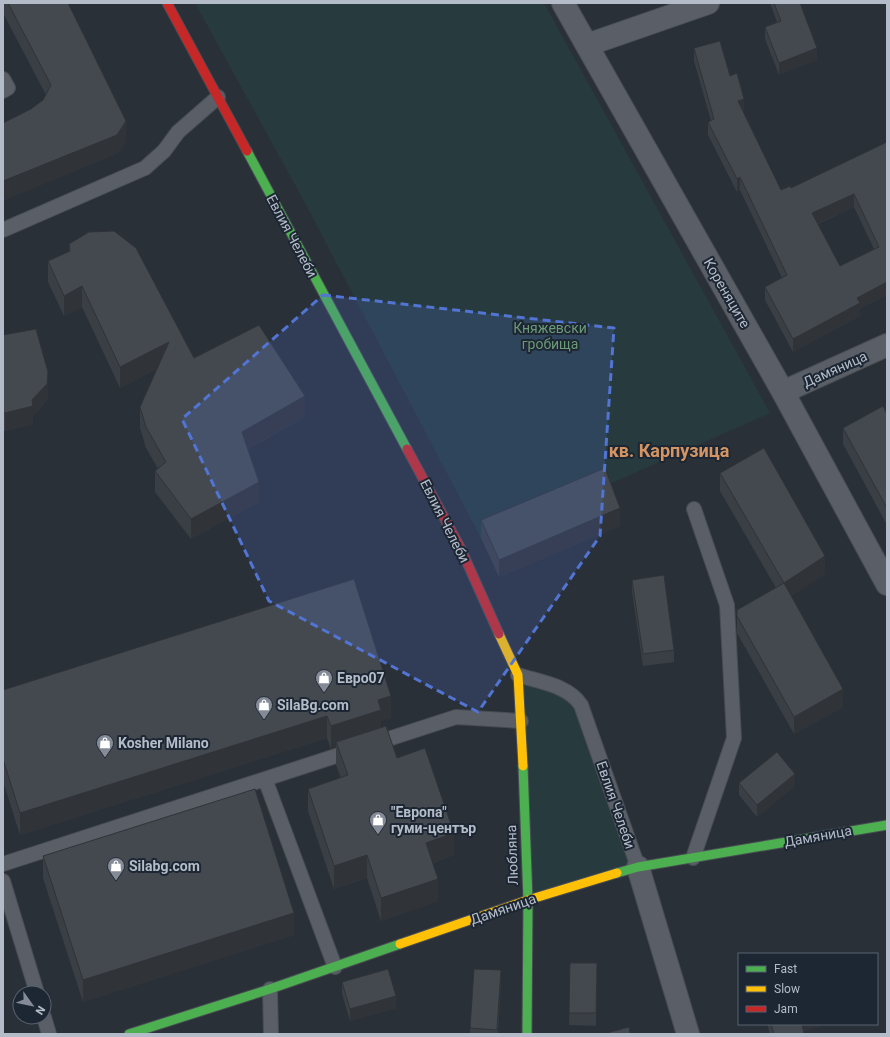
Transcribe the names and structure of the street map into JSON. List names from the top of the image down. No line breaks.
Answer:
{"streets":{"street":["Евлия Челеби","Кореняците","Дамяница","Любляна"]},"crossings":[["Евлия Челеби","Дамяница"],["Евлия Челеби","Любляна"],["Кореняците","Дамяница"],["Дамяница","Любляна"]],"districts":["кв. Карпузица"],"parks":["Княжевски гробища"],"places":{"shop":["Евро07","SilaBg.com","Kosher Milano","\"Европа\" гуми-център","Silabg.com"]},"legend":["Fast","Slow","Jam"],"north":"bottom right"}
